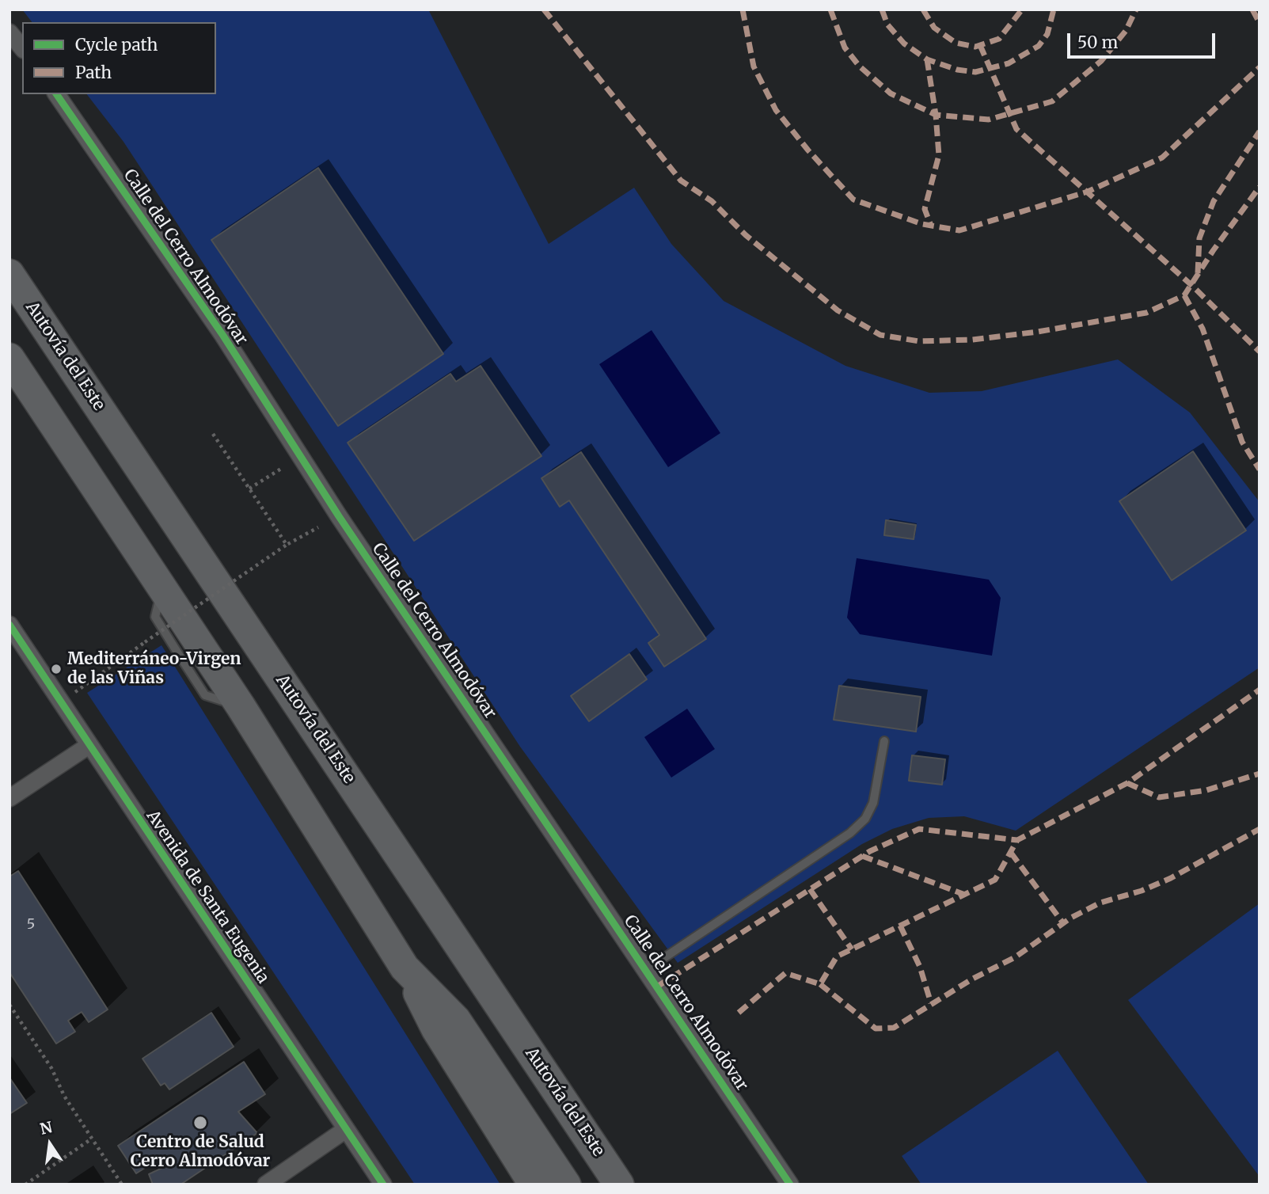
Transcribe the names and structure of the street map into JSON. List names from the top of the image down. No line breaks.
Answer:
{"streets":{"highway":["Autovía del Este"],"street":["Calle del Cerro Almodóvar","Avenida de Santa Eugenia"]},"places":["Mediterráneo-Virgen de las Viñas","Centro de Salud Cerro Almodóvar"],"house_numbers":["5"],"legend":["Cycle path","Path"],"scale_bar":"50 m","north":"top"}
